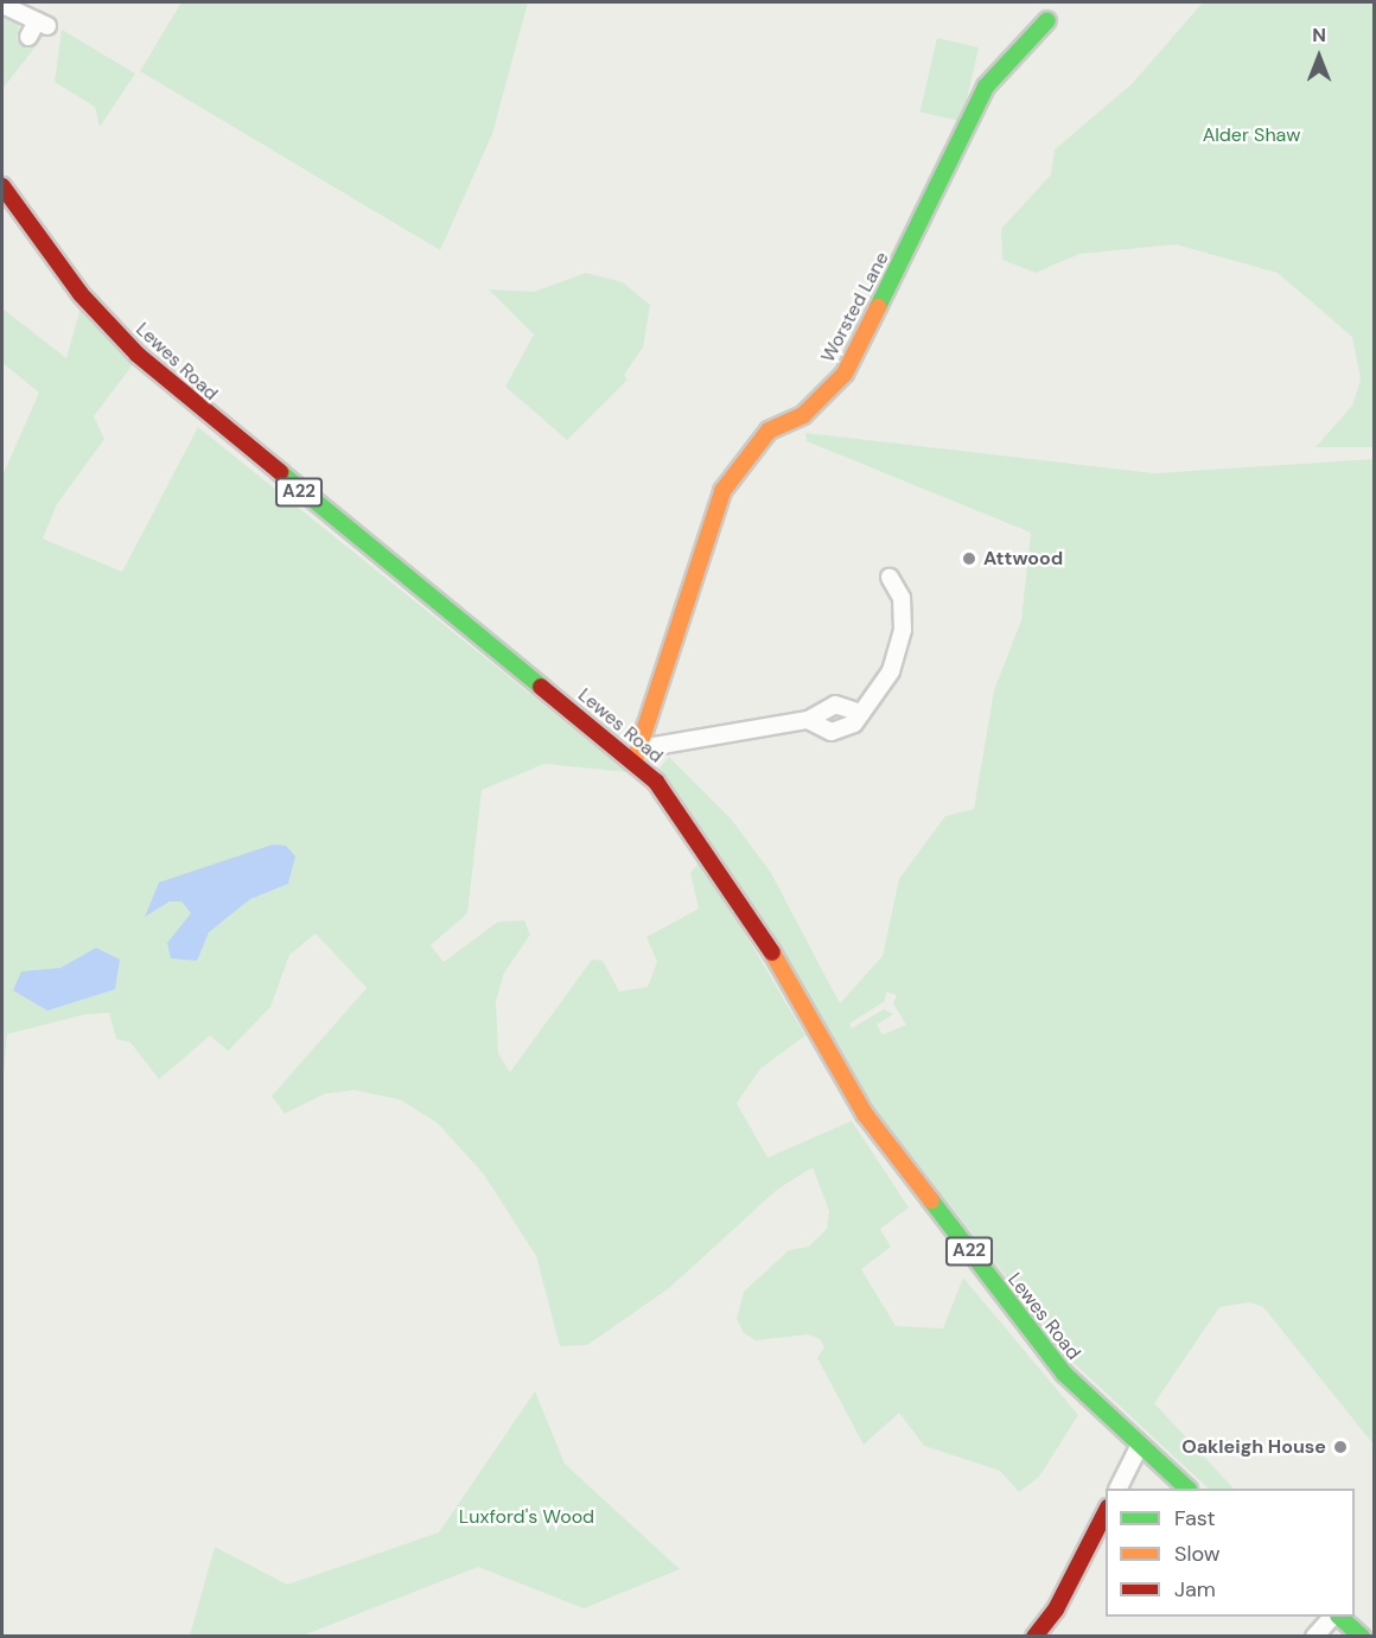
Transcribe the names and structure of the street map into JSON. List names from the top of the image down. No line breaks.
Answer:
{"streets":{"main road":["Worsted Lane","Lewes Road","A22"]},"crossings":[["Worsted Lane","Lewes Road"]],"parks":["Alder Shaw","Luxford's Wood"],"places":["Attwood","Oakleigh House"],"legend":["Fast","Slow","Jam"],"north":"top"}
